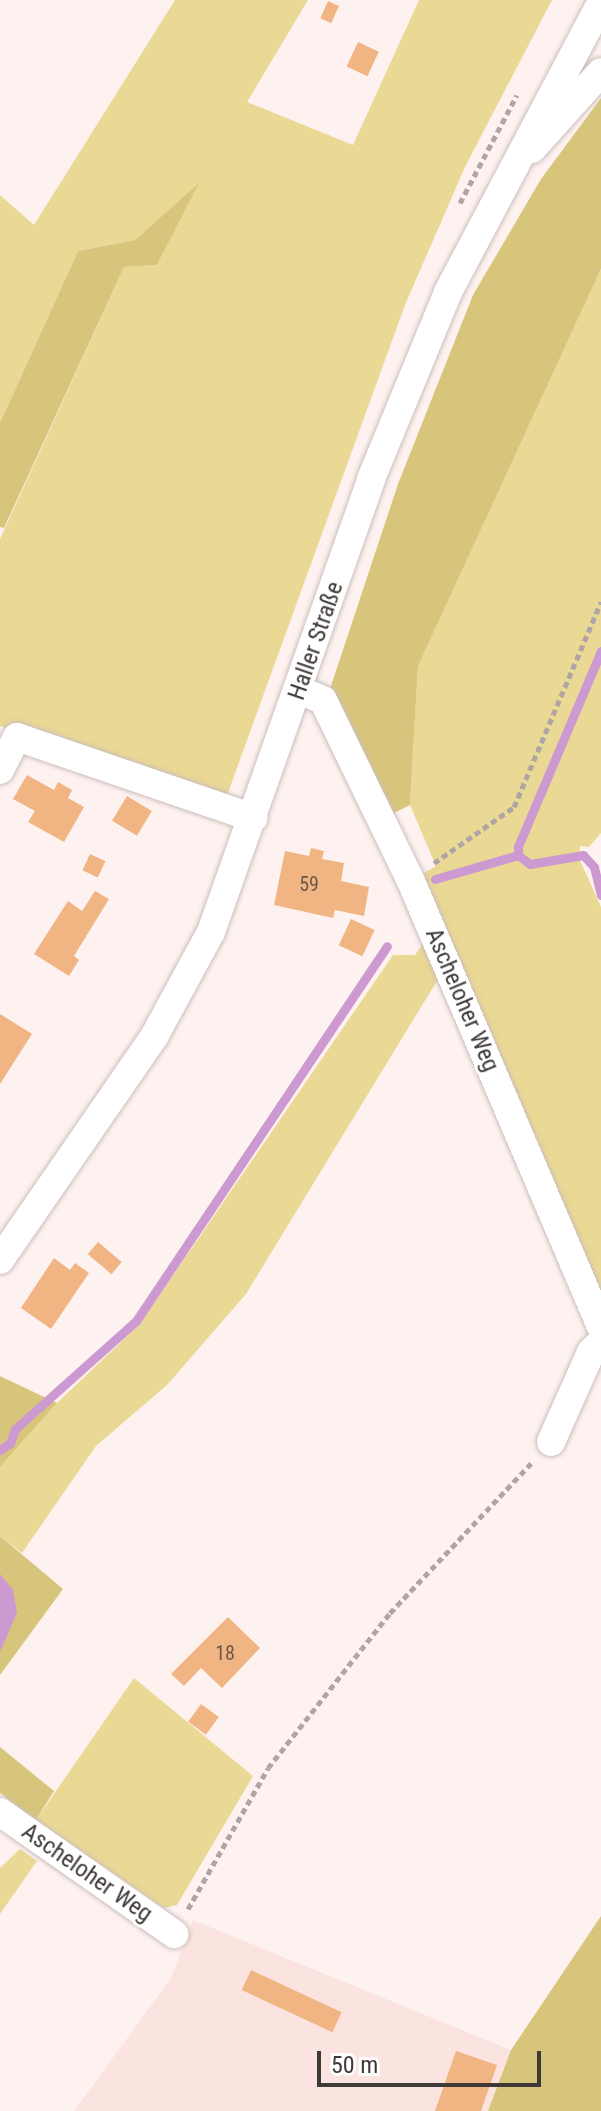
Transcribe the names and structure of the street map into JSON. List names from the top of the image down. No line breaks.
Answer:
{"streets":{"street":["Haller Straße","Ascheloher Weg"]},"crossings":[["Haller Straße","Ascheloher Weg"]],"house_numbers":["59","18"],"scale_bar":"50 m"}
